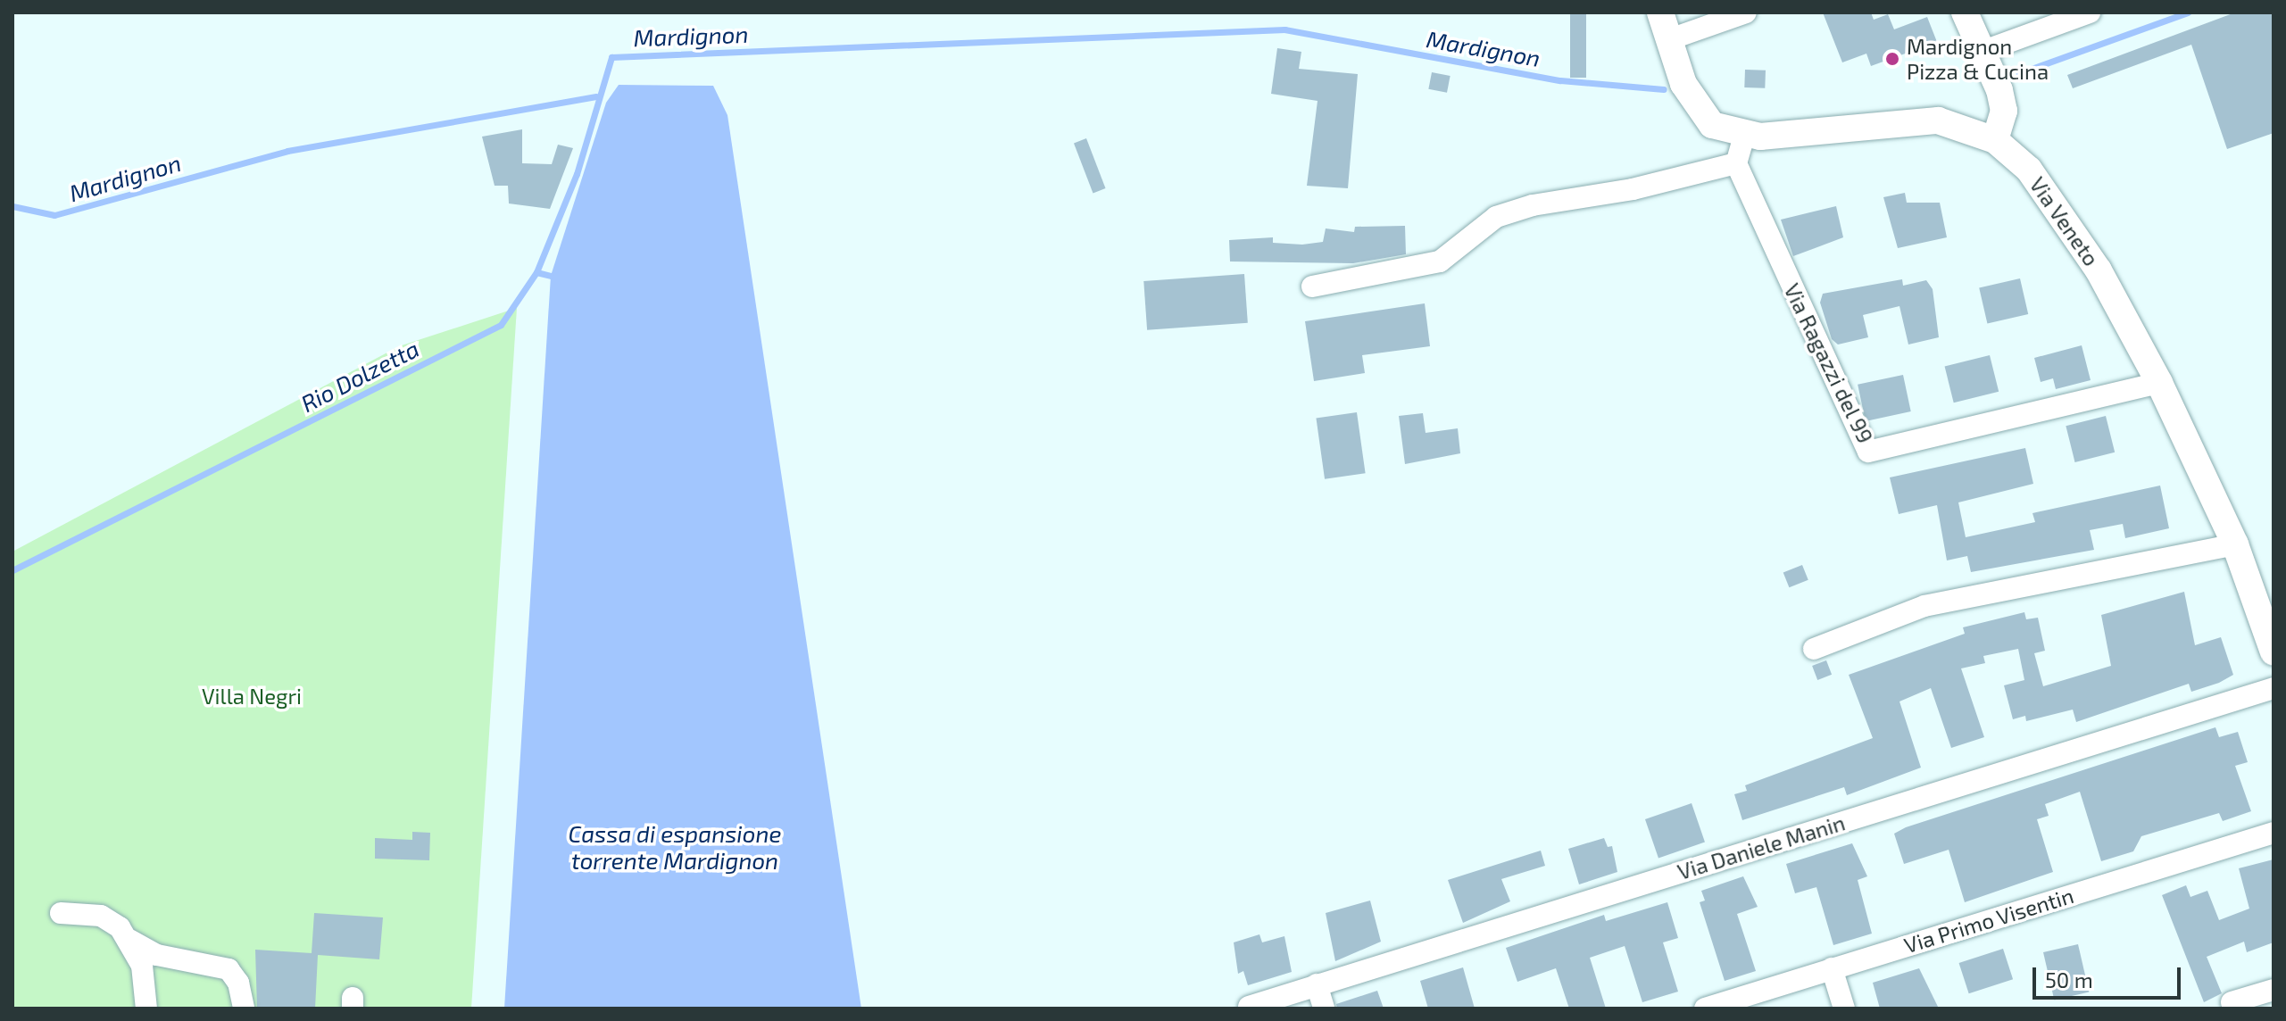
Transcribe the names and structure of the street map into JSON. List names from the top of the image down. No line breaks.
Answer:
{"streets":{"street":["Via Veneto","Via Ragazzi del 99","Via Daniele Manin","Via Primo Visentin"]},"crossings":[["Via Veneto","Via Ragazzi del 99"]],"water":["Mardignon","Rio Dolzetta","Cassa di espansione torrente Mardignon"],"parks":["Villa Negri"],"places":["Mardignon Pizza & Cucina"],"scale_bar":"50 m"}
